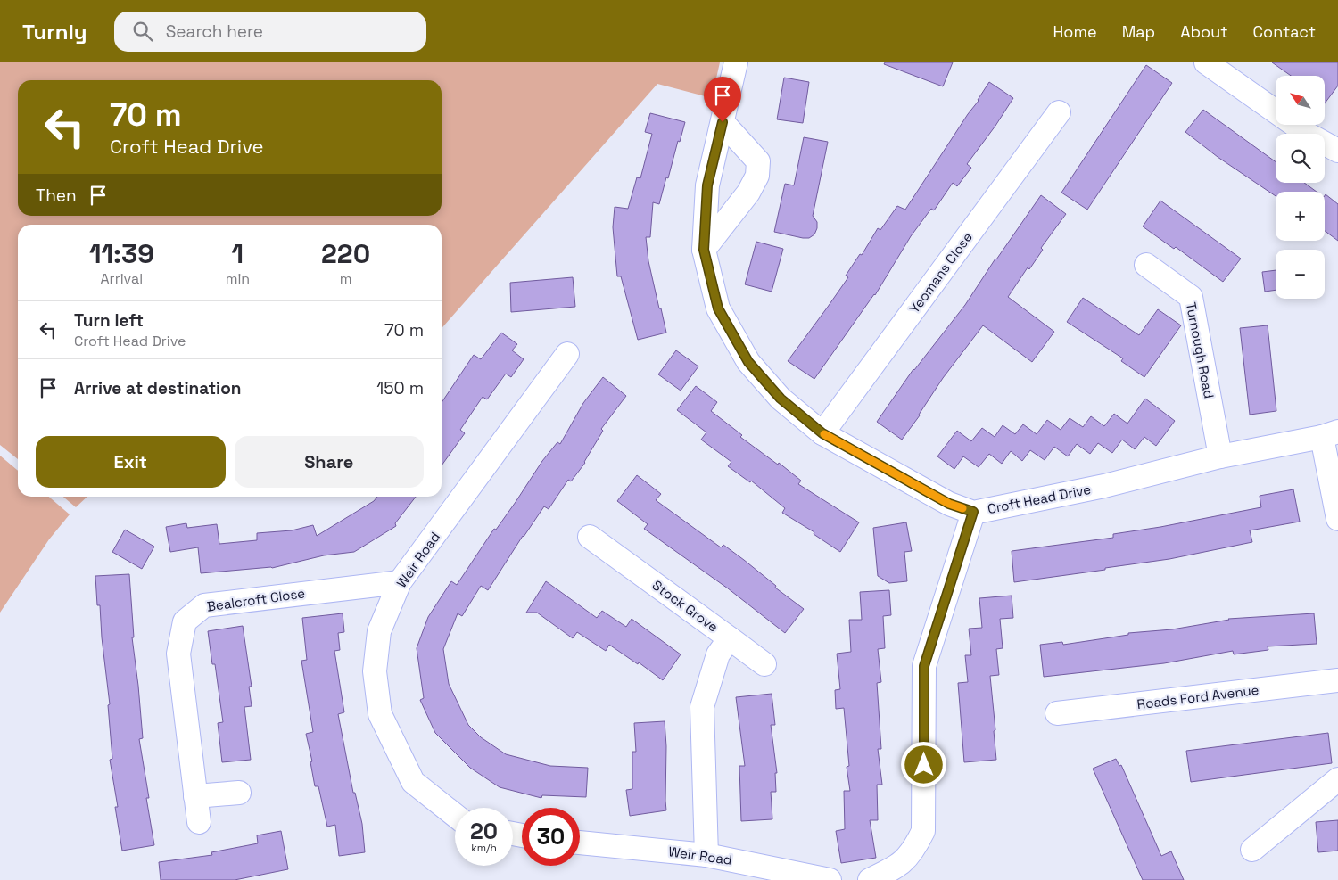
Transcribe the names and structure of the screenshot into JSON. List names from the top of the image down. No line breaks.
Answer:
{"streets":{"street":["Yeomans Close","Turnough Road","Croft Head Drive","Weir Road","Bealcroft Close","Stock Grove","Roads Ford Avenue"]},"crossings":[["Yeomans Close","Croft Head Drive"],["Turnough Road","Croft Head Drive"],["Weir Road","Bealcroft Close"],["Weir Road","Stock Grove"]],"north":"top left","page":{"header":"Turnly","search":"Search here","nav":["Home","Map","About","Contact"],"map_buttons":["+","−"],"turn":["70 m","Croft Head Drive"],"then":"Then","eta":["11:39","Arrival","1","min","220","m"],"list":[{"name":"Turn left","note":"Croft Head Drive","value":"70 m"},{"name":"Arrive at destination","value":"150 m"}],"buttons":["Exit","Share"],"speed":"20 km/h","limit":"30"}}
